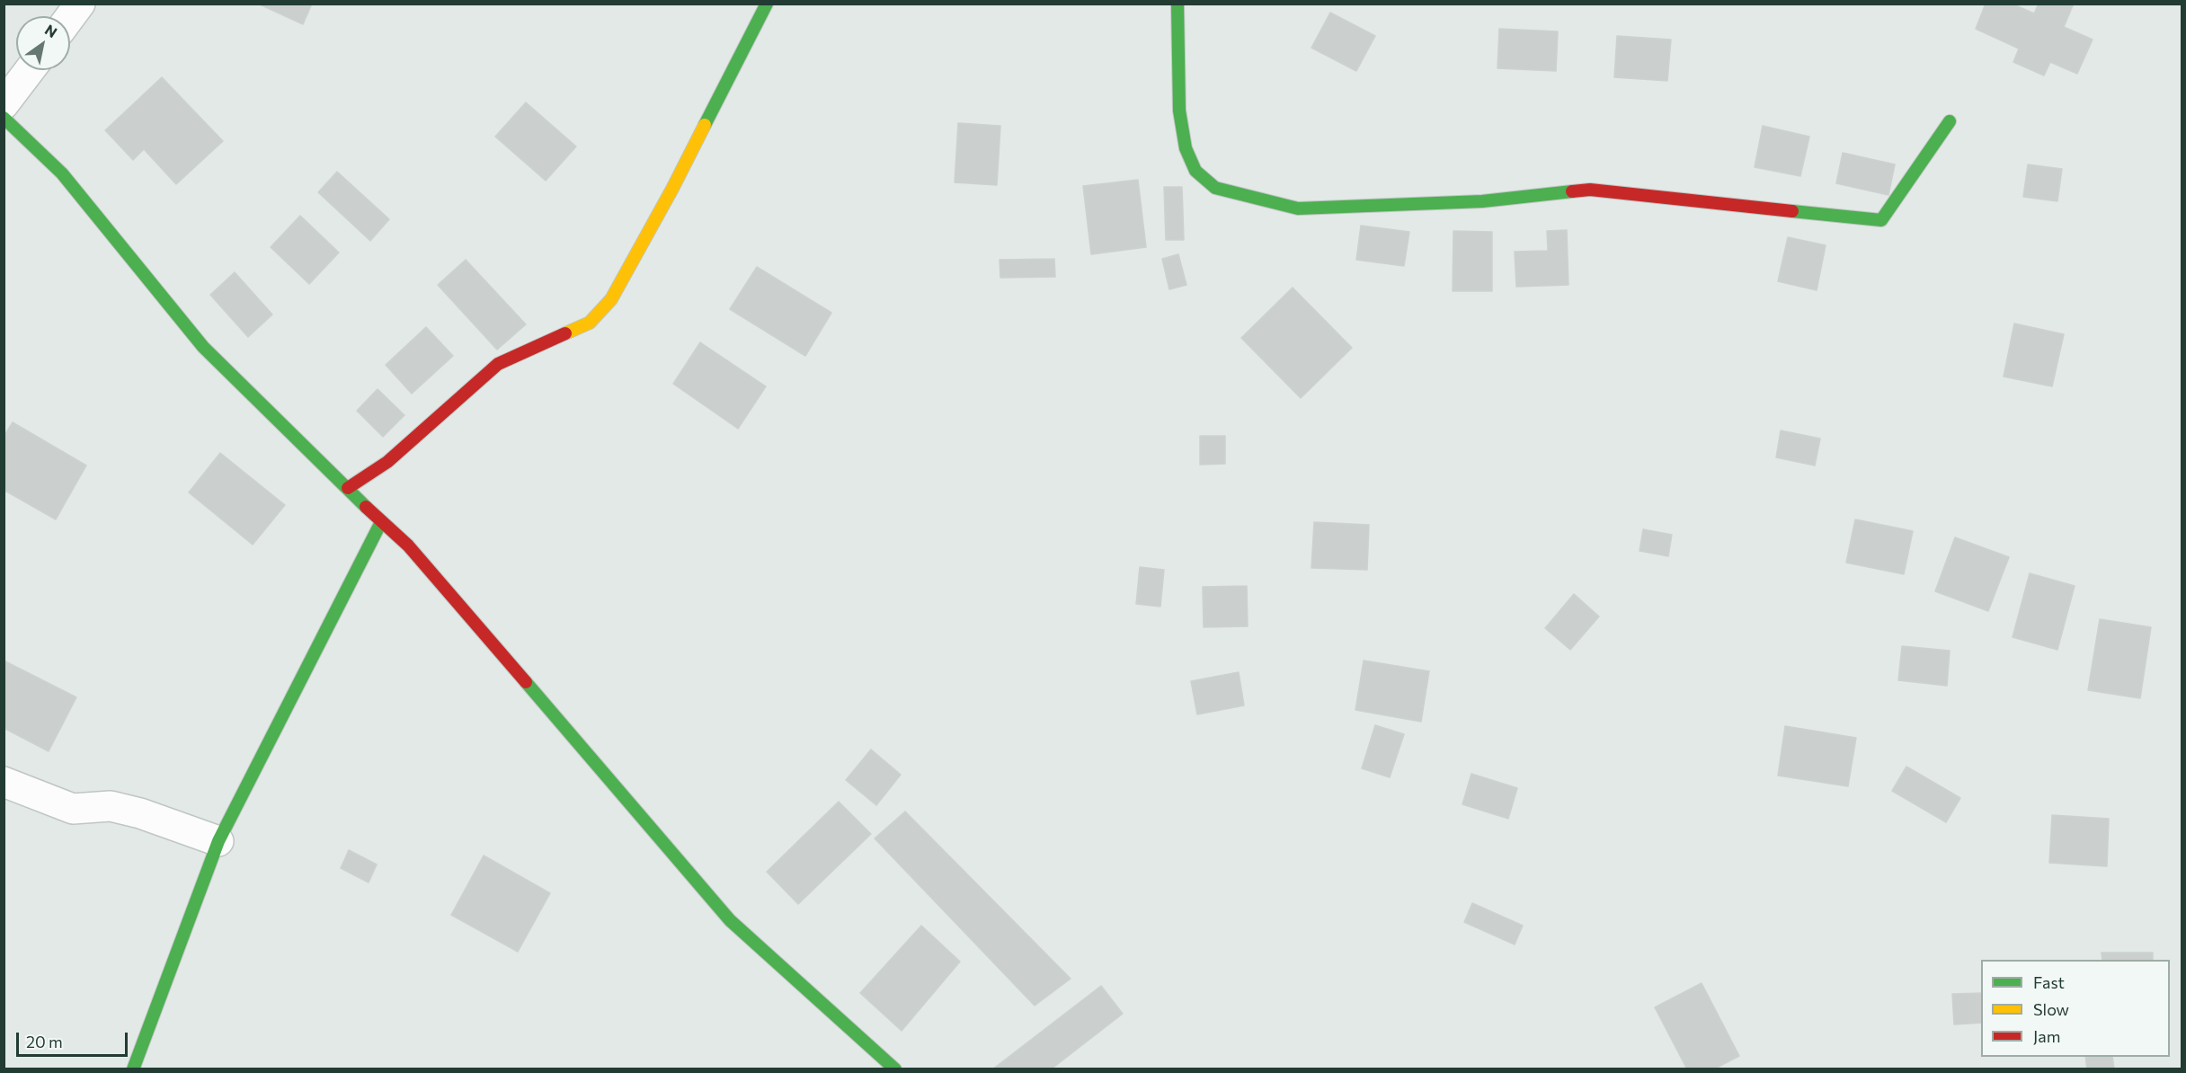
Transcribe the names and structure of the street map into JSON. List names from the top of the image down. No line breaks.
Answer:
{"legend":["Fast","Slow","Jam"],"scale_bar":"20 m","north":"top right"}
